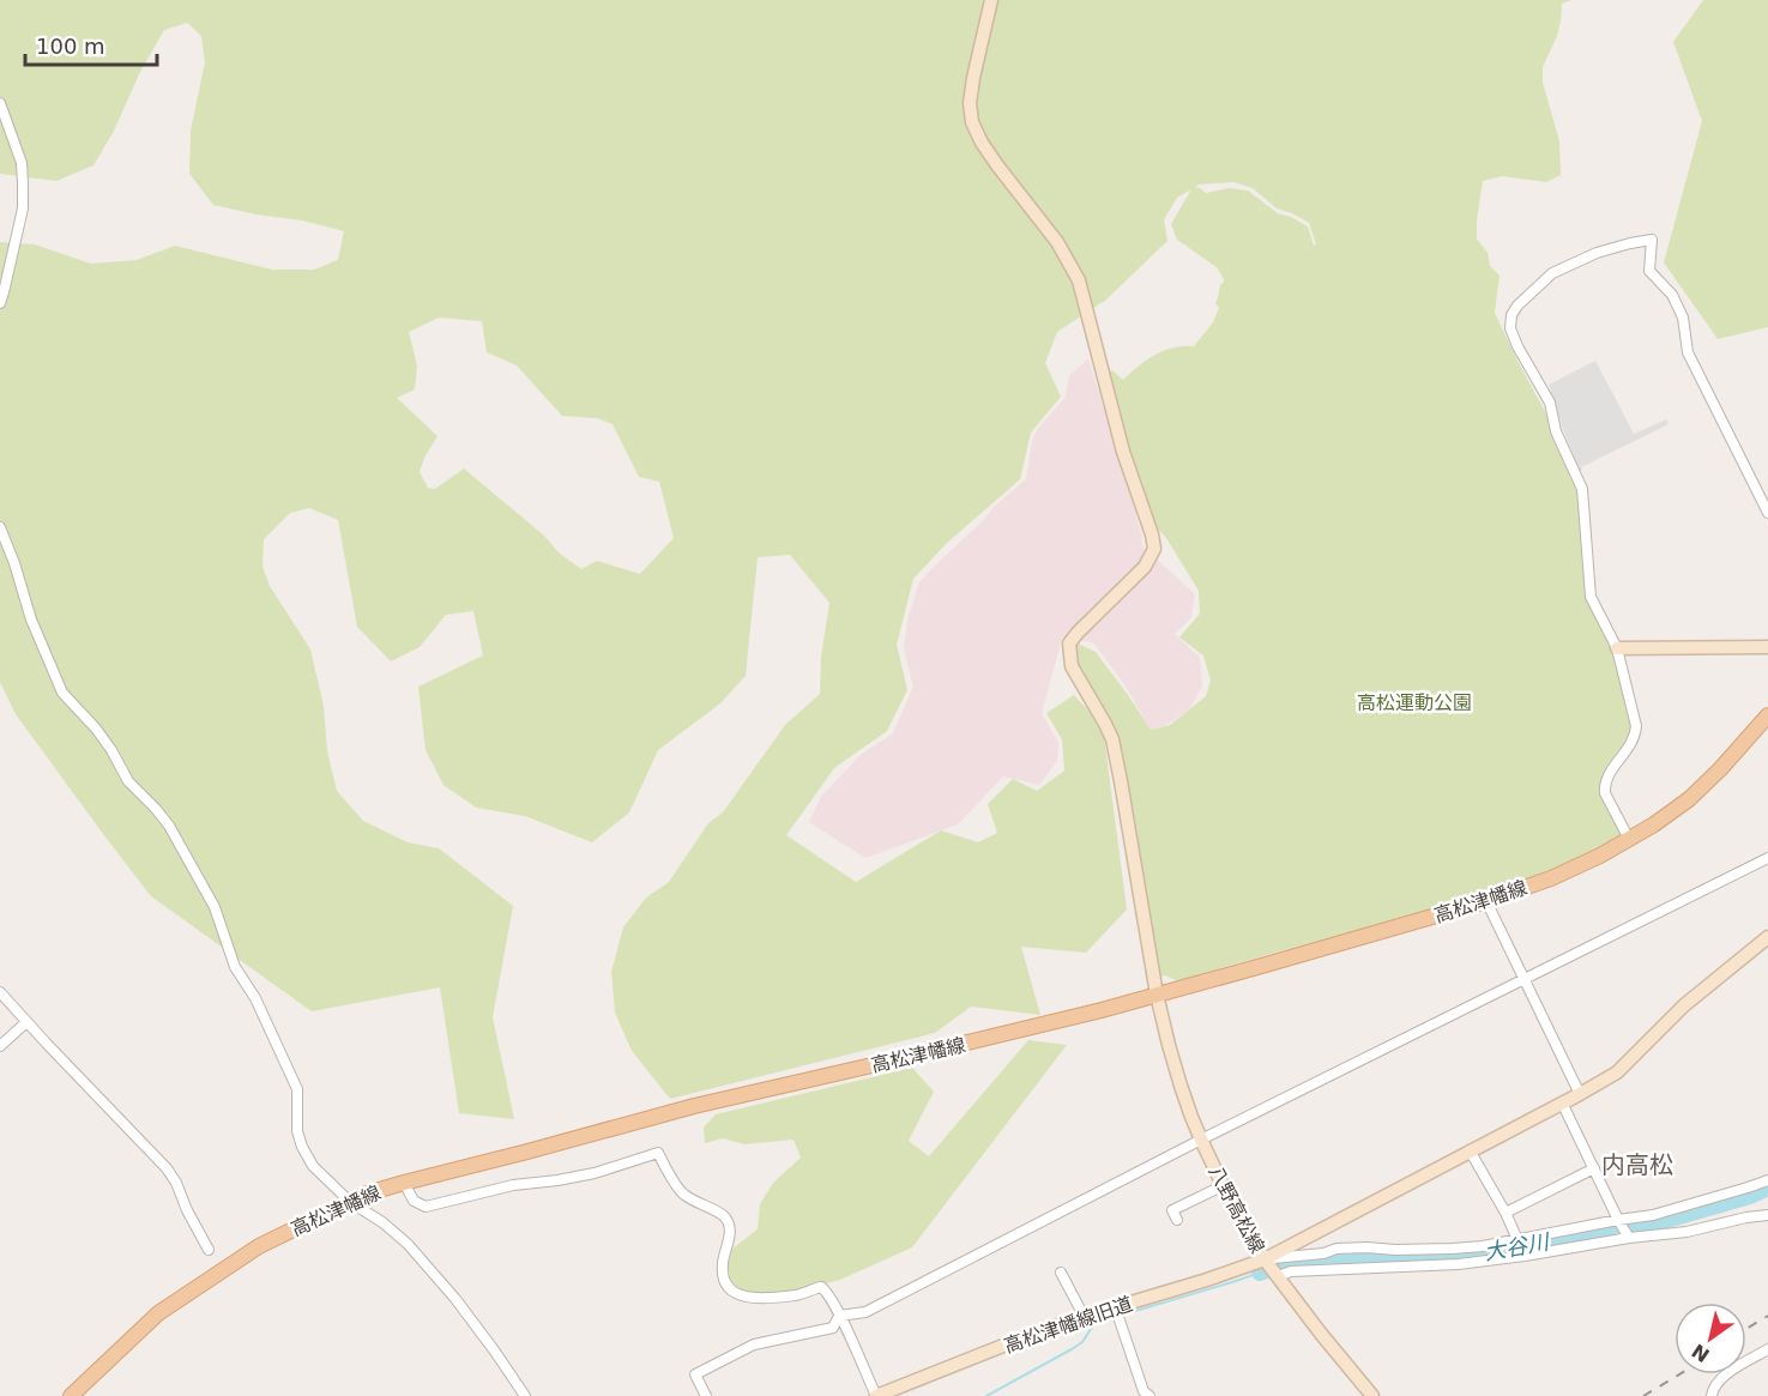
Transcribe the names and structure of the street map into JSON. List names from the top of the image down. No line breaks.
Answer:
{"streets":{"main road":["高松津幡線"],"street":["八野高松線","高松津幡線旧道"]},"crossings":[["高松津幡線","八野高松線"],["八野高松線","高松津幡線旧道"]],"districts":["内高松"],"water":["大谷川"],"parks":["高松運動公園"],"scale_bar":"100 m","north":"bottom left"}
